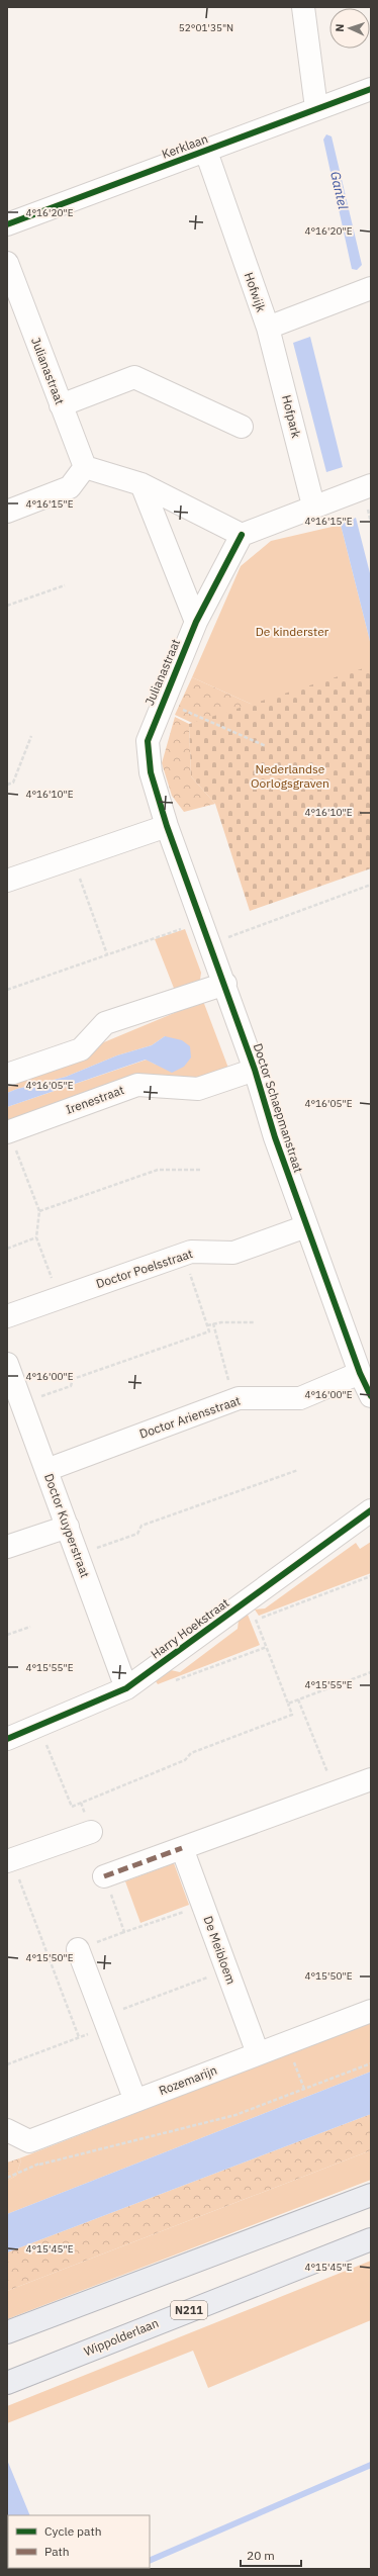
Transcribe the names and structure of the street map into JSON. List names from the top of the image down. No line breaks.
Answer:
{"streets":{"main road":["N211","Wippolderlaan"],"street":["Kerklaan","Hofwijk","Julianastraat","Hofpark","Irenestraat","Doctor Schaepmanstraat","Doctor Poelsstraat","Doctor Ariensstraat","Doctor Kuyperstraat","Harry Hoekstraat","De Meibloem","Rozemarijn"]},"crossings":[["Kerklaan","Hofwijk"],["Hofwijk","Hofpark"],["Julianastraat","Doctor Schaepmanstraat"],["Irenestraat","Doctor Schaepmanstraat"],["Doctor Schaepmanstraat","Doctor Poelsstraat"],["Doctor Schaepmanstraat","Doctor Ariensstraat"],["Doctor Ariensstraat","Doctor Kuyperstraat"],["Doctor Kuyperstraat","Harry Hoekstraat"],["De Meibloem","Rozemarijn"]],"water":["Gantel"],"parks":["De kinderster","Nederlandse Oorlogsgraven"],"legend":["Cycle path","Path"],"scale_bar":"20 m","north":"left","coordinates":["52°01'35\"N","4°16'20\"E","4°16'15\"E","4°16'10\"E","4°16'05\"E","4°16'00\"E","4°15'55\"E","4°15'50\"E","4°15'45\"E"]}
